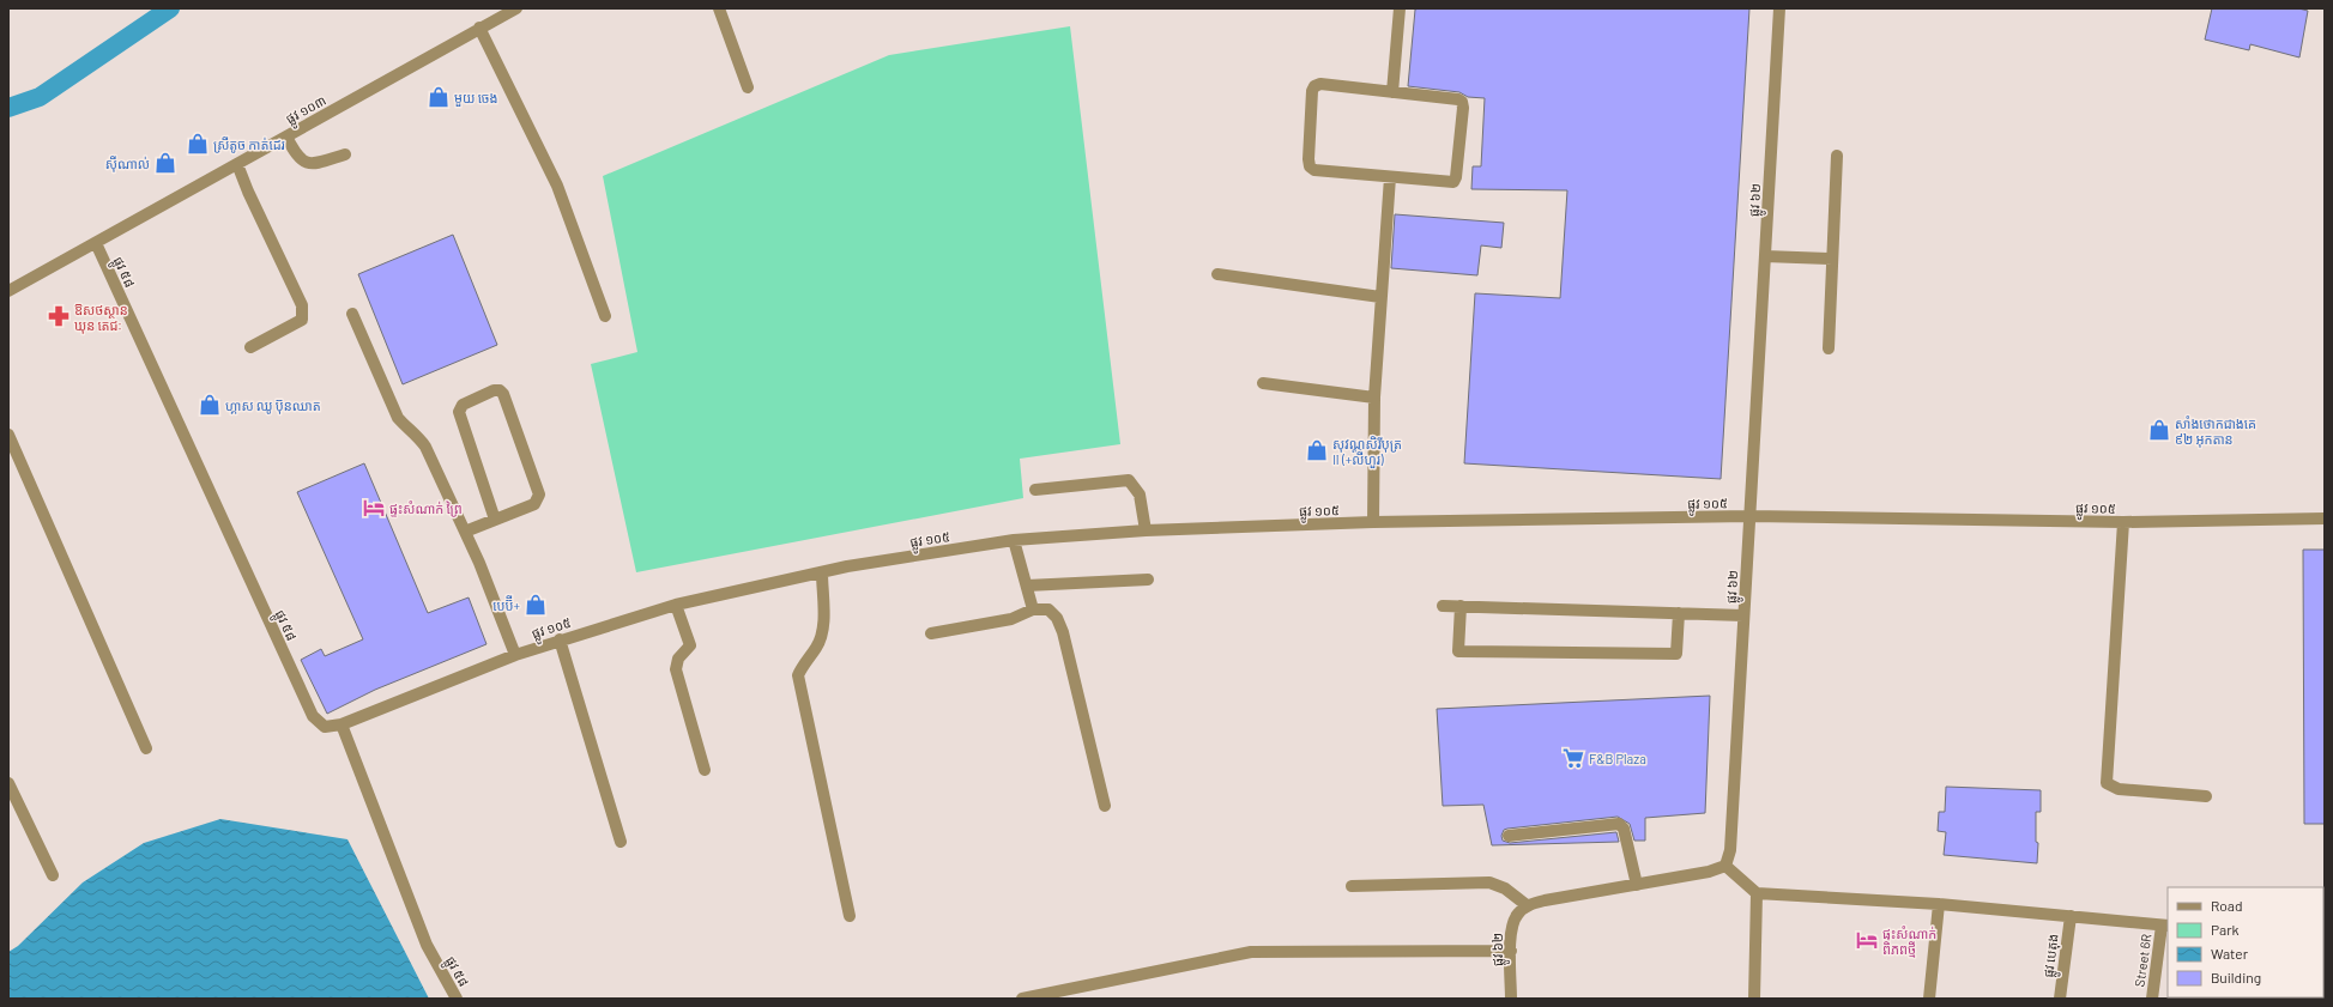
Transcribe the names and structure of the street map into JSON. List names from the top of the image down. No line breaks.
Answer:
{"streets":{"street":["ផ្លូវ ១០៣","ផ្លូវ ៦២","ផ្លូវ ៥៨","ផ្លូវ ១០៥","ផ្លូវ បេតុង","Street 6R"]},"crossings":[["ផ្លូវ ១០៣","ផ្លូវ ៥៨"],["ផ្លូវ ៦២","ផ្លូវ ១០៥"],["ផ្លូវ ៥៨","ផ្លូវ ១០៥"]],"places":{"shop":["មួយ ចេង","ស្រីតូច កាត់ដេរ","ស៊ីណាល់","ហ្គាស ឈូ ប៊ុនឈាត","សាំងថោកជាងគេ ៩២ អុកតាន","សុវណ្ណសិរីបុត្រ II (+លីហួរ)","បេប៊ី+"],"pharmacy":["ឱសថស្ថាន ឃុន តេជៈ"],"hotel":["ផ្ទះសំណាក់ ព្រៃ","ផ្ទះសំណាក់ ពិភពថ្មី"],"supermarket":["F&B Plaza"]},"legend":["Road","Park","Water","Building"]}
